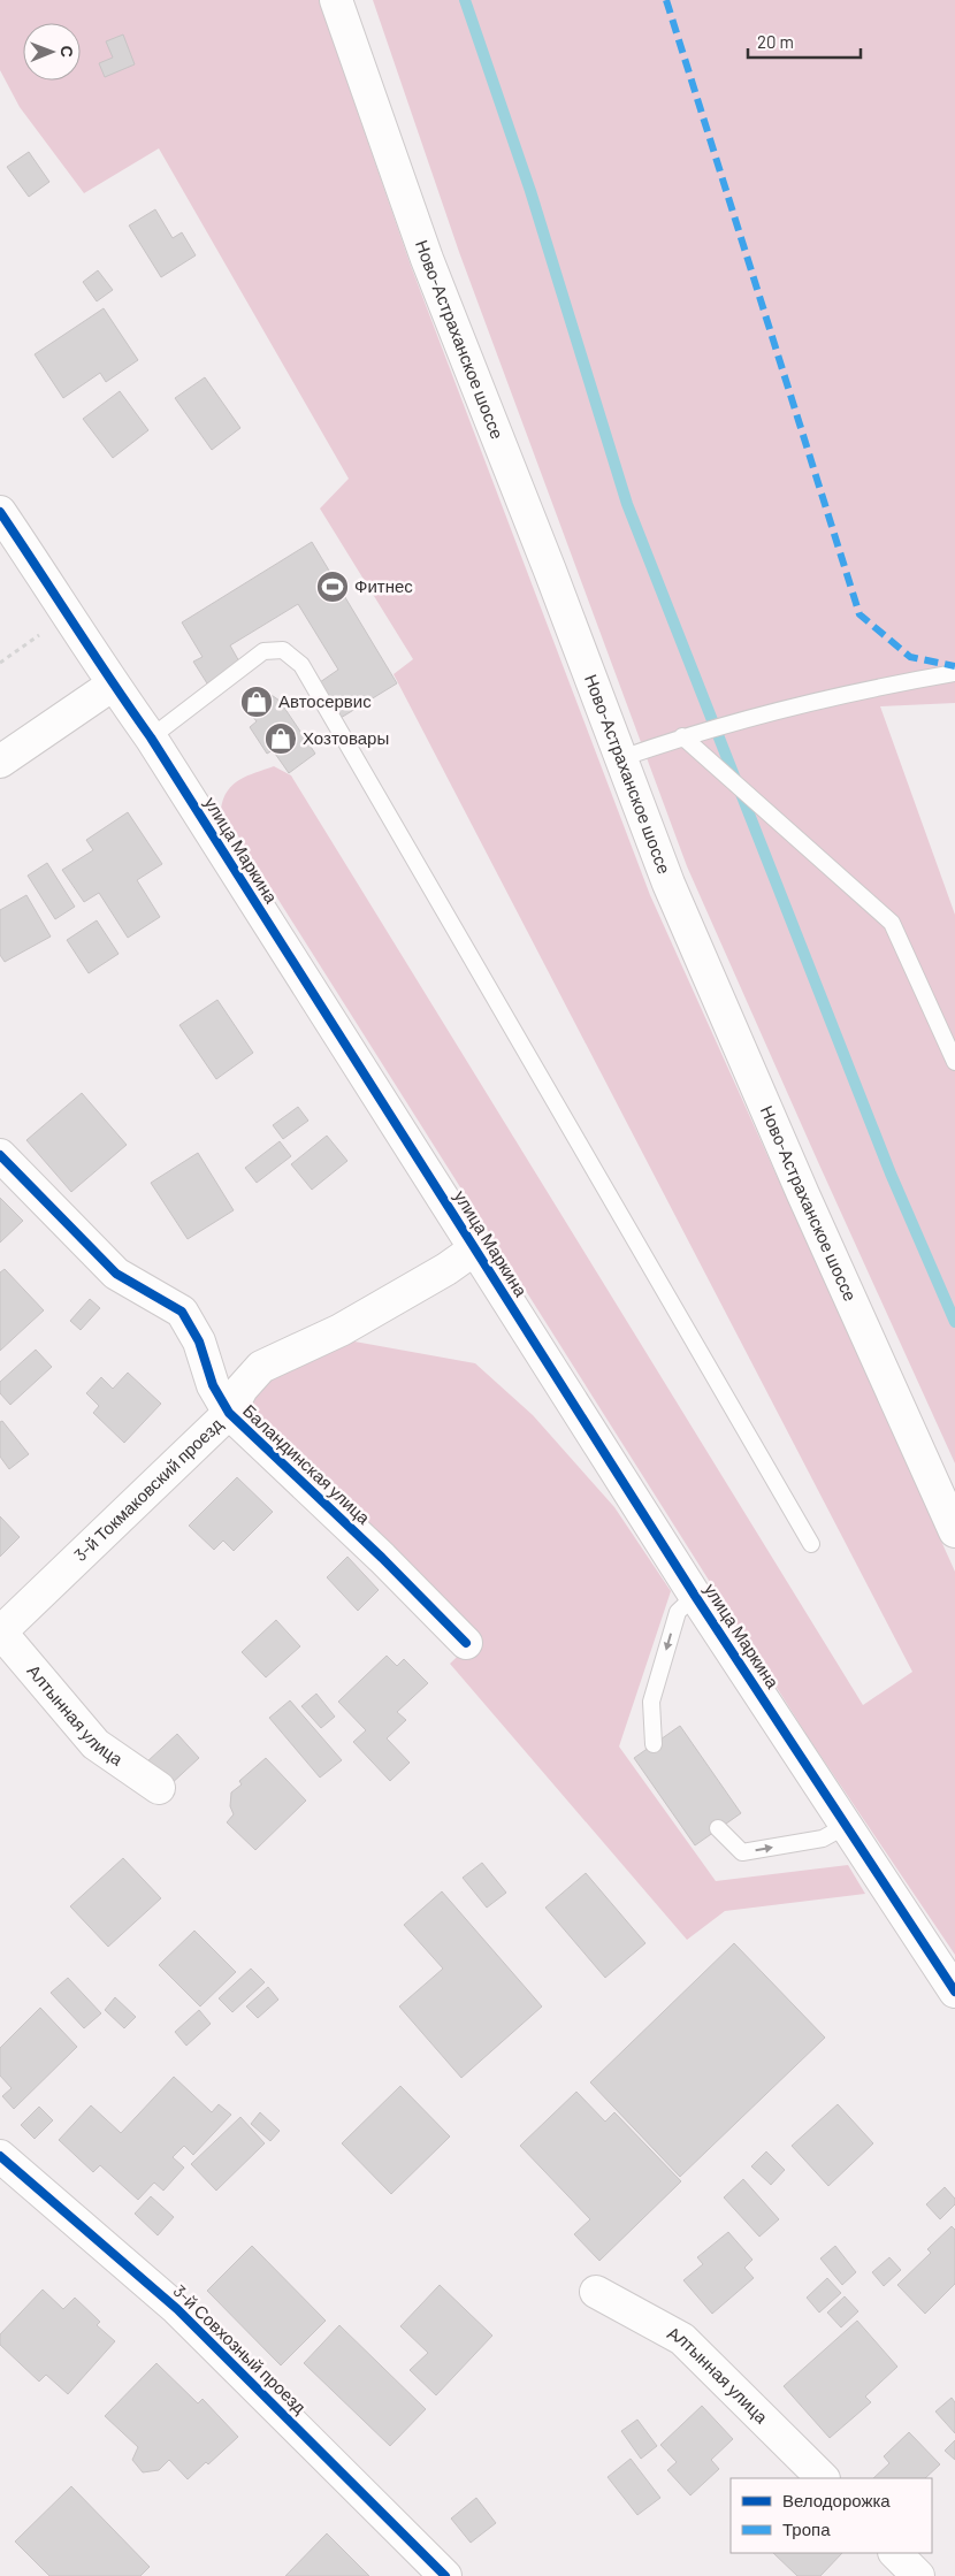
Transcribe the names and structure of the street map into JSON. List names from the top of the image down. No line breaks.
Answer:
{"streets":{"street":["Ново-Астраханское шоссе","улица Маркина","Баландинская улица","3-й Токмаковский проезд","Алтынная улица","3-й Совхозный проезд"]},"crossings":[["улица Маркина","3-й Токмаковский проезд"],["Баландинская улица","3-й Токмаковский проезд"],["3-й Токмаковский проезд","Алтынная улица"]],"places":{"sports":["Фитнес"],"shop":["Автосервис","Хозтовары"]},"legend":["Велодорожка","Тропа"],"scale_bar":"20 m","north":"right"}
